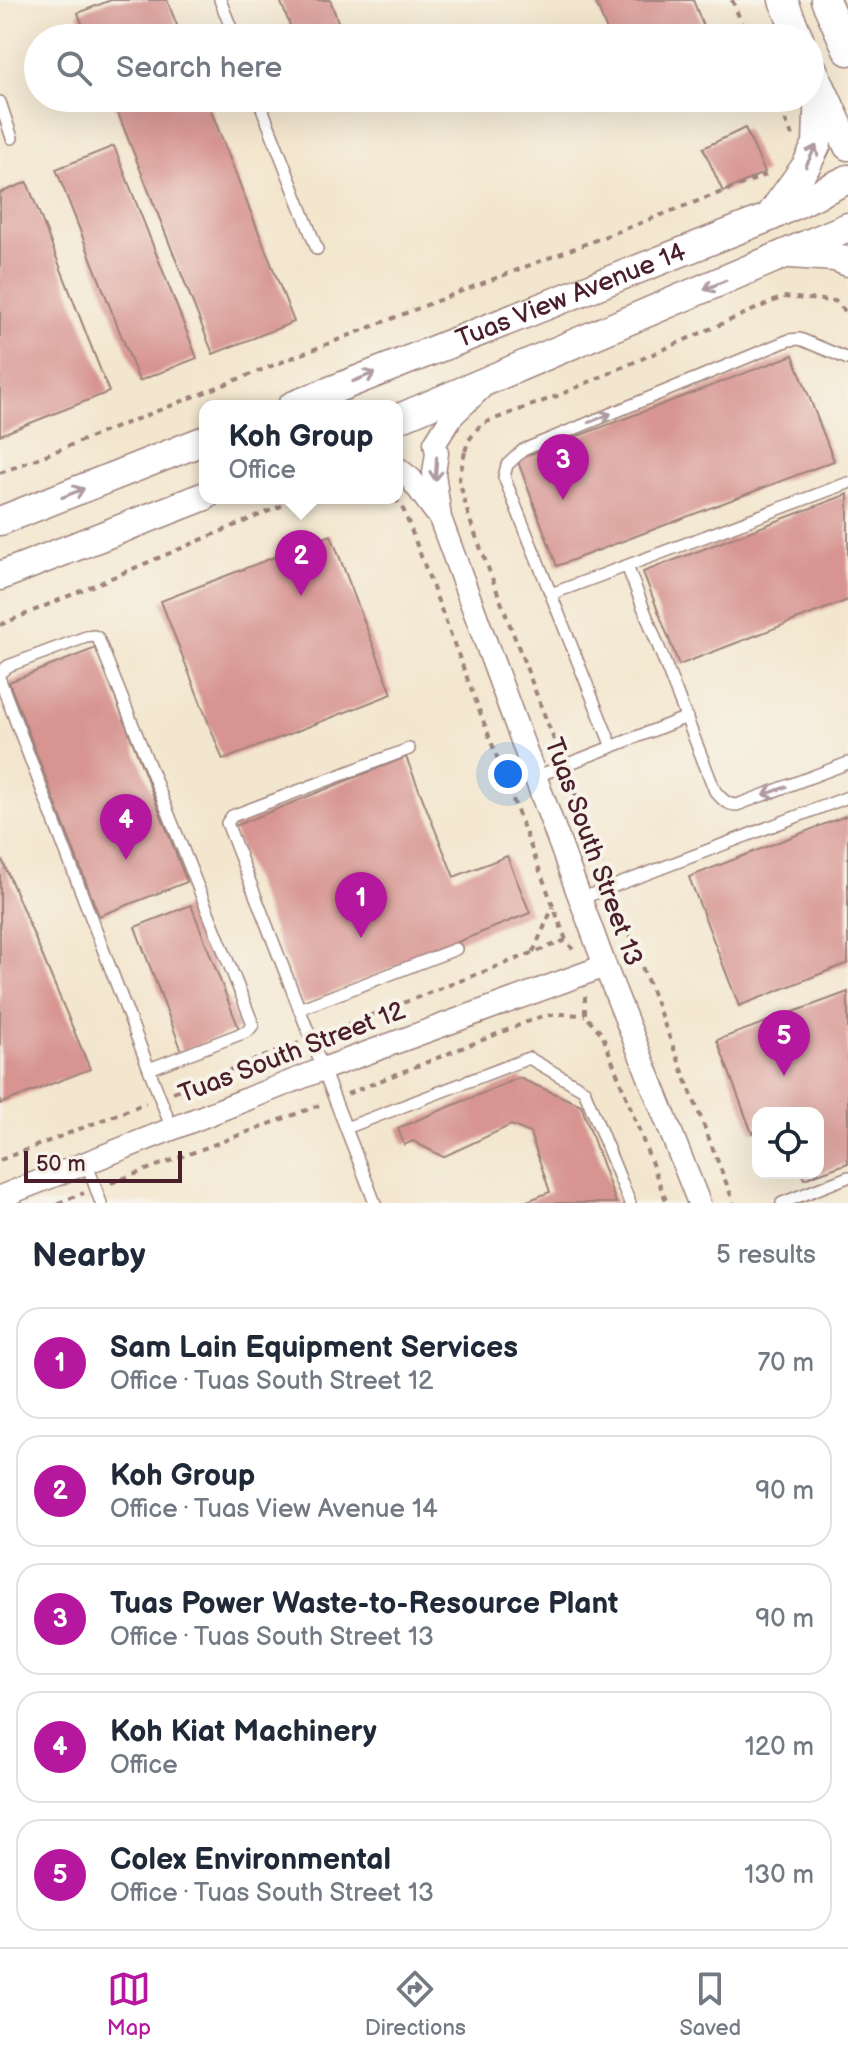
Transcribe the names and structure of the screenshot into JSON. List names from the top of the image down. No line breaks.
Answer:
{"streets":{"street":["Tuas View Avenue 14","Tuas South Street 13","Tuas South Street 12"]},"crossings":[["Tuas View Avenue 14","Tuas South Street 13"],["Tuas South Street 13","Tuas South Street 12"]],"scale_bar":"50 m","page":{"search":"Search here","popup":["Koh Group","Office"],"pins":["3","2","4","1","5"],"scale":"50 m","heading":["Nearby","5 results"],"list":[{"mark":"1","name":"Sam Lain Equipment Services","note":"Office · Tuas South Street 12","value":"70 m"},{"mark":"2","name":"Koh Group","note":"Office · Tuas View Avenue 14","value":"90 m"},{"mark":"3","name":"Tuas Power Waste-to-Resource Plant","note":"Office · Tuas South Street 13","value":"90 m"},{"mark":"4","name":"Koh Kiat Machinery","note":"Office","value":"120 m"},{"mark":"5","name":"Colex Environmental","note":"Office · Tuas South Street 13","value":"130 m"}],"nav":["Map","Directions","Saved"]}}
